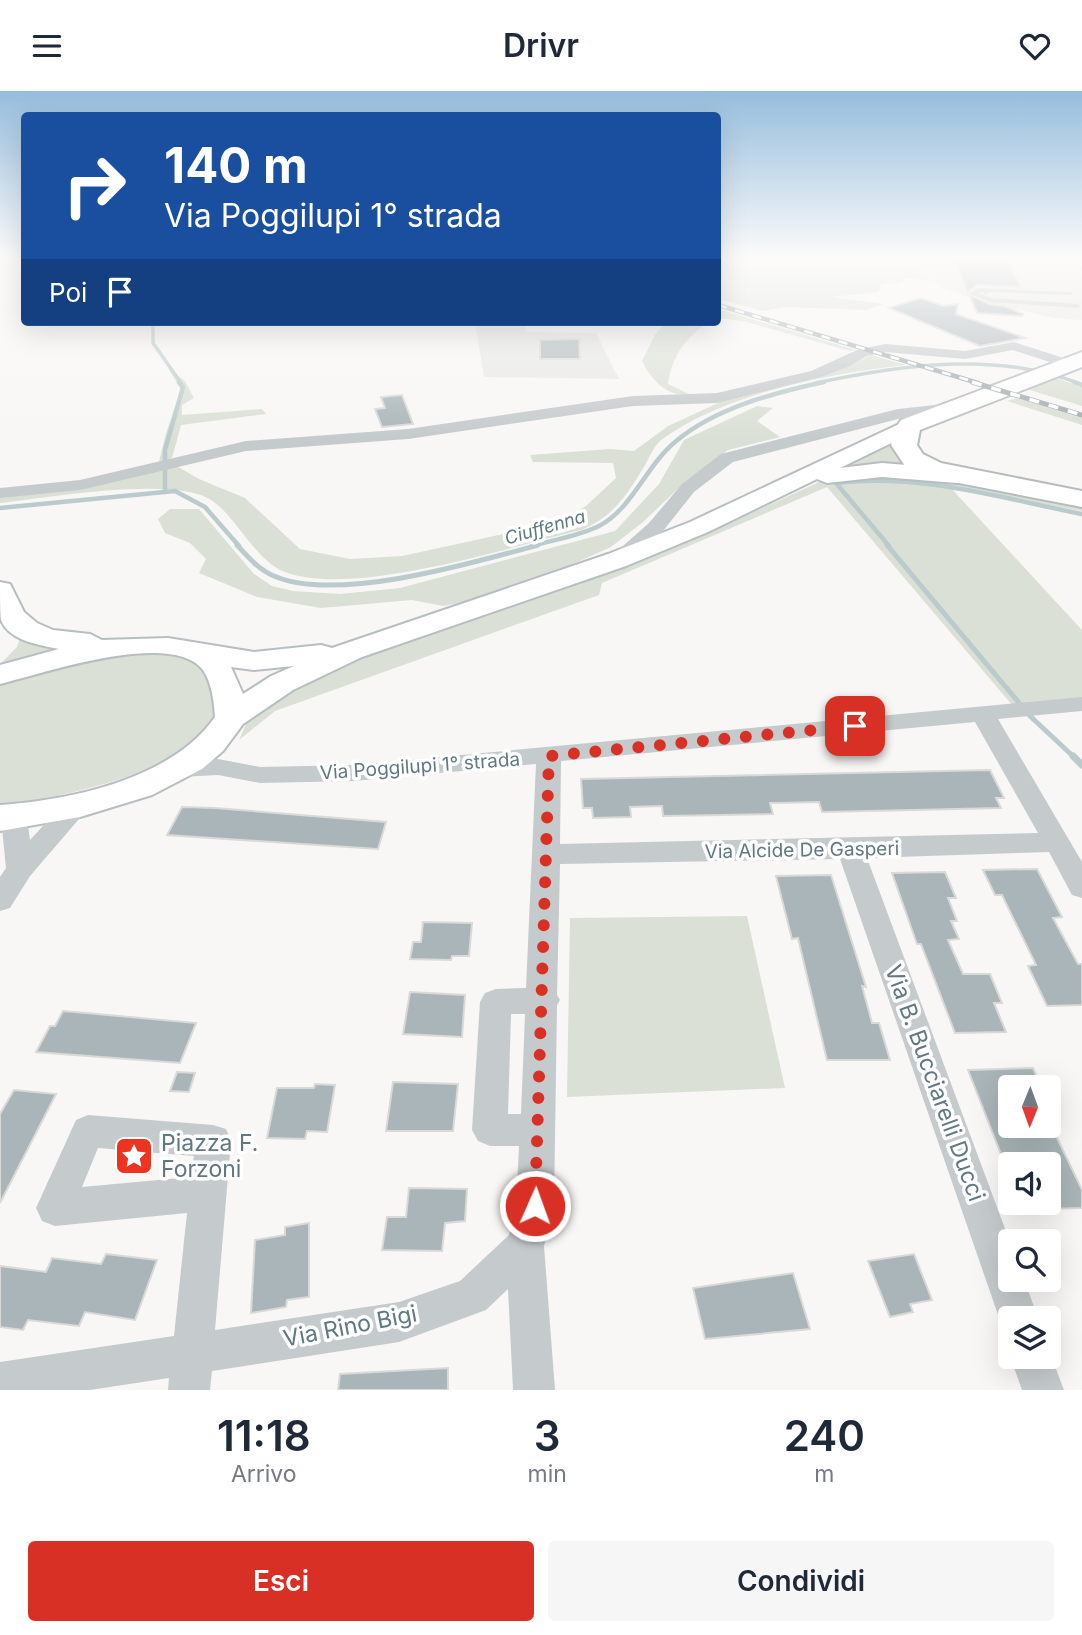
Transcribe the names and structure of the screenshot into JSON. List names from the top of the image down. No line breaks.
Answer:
{"streets":{"street":["Via Poggilupi 1° strada","Via Alcide De Gasperi","Via B. Bucciarelli Ducci","Via Rino Bigi"]},"crossings":[["Via Alcide De Gasperi","Via B. Bucciarelli Ducci"]],"water":["Ciuffenna"],"places":{"place":["Piazza F. Forzoni"]},"north":"bottom","page":{"header":"Drivr","turn":["140 m","Via Poggilupi 1° strada"],"then":"Poi","eta":["11:18","Arrivo","3","min","240","m"],"buttons":["Esci","Condividi"]}}
